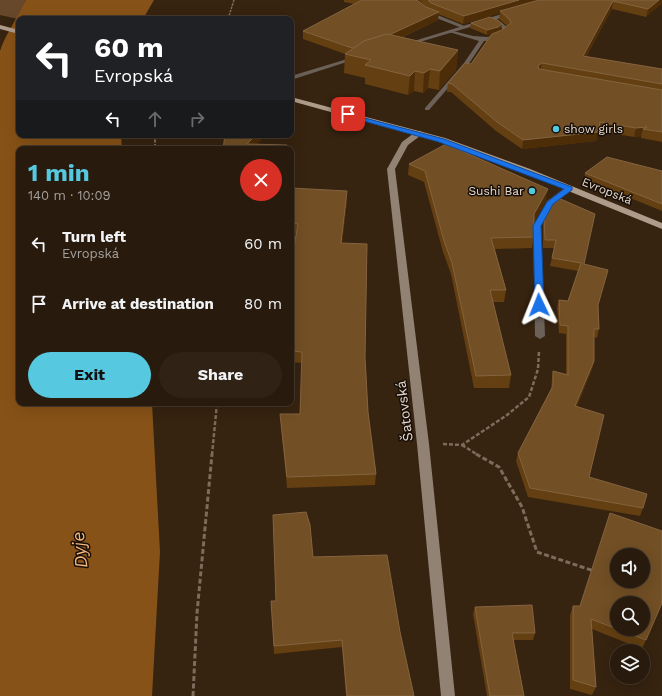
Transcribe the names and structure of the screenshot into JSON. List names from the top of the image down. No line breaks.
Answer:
{"streets":{"main road":["Evropská","Šatovská"]},"crossings":[["Evropská","Šatovská"]],"water":["Dyje"],"places":["show girls","Sushi Bar"],"page":{"turn":["60 m","Evropská"],"heading":["1 min","140 m · 10:09"],"list":[{"name":"Turn left","note":"Evropská","value":"60 m"},{"name":"Arrive at destination","value":"80 m"}],"buttons":["Exit","Share"]}}
